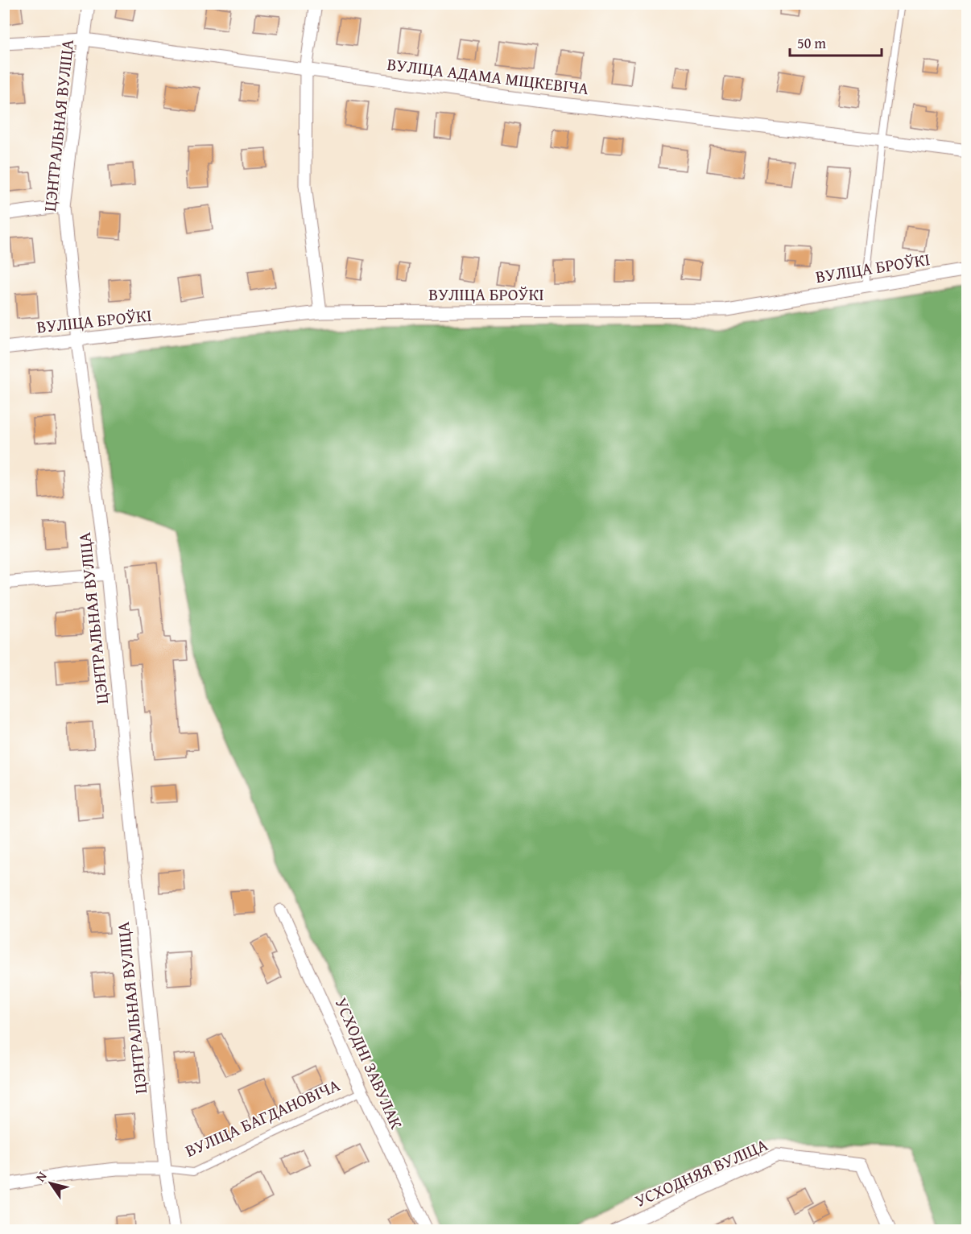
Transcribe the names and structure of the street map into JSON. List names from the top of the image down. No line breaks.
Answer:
{"streets":{"street":["ВУЛІЦА АДАМА МІЦКЕВІЧА","ЦЭНТРАЛЬНАЯ ВУЛІЦА","ВУЛІЦА БРОЎКІ","УСХОДНІ ЗАВУЛАК","ВУЛІЦА БАГДАНОВІЧА","УСХОДНЯЯ ВУЛІЦА"]},"crossings":[["ВУЛІЦА АДАМА МІЦКЕВІЧА","ЦЭНТРАЛЬНАЯ ВУЛІЦА"],["ЦЭНТРАЛЬНАЯ ВУЛІЦА","ВУЛІЦА БРОЎКІ"],["ЦЭНТРАЛЬНАЯ ВУЛІЦА","ВУЛІЦА БАГДАНОВІЧА"],["УСХОДНІ ЗАВУЛАК","ВУЛІЦА БАГДАНОВІЧА"]],"scale_bar":"50 m","north":"top left"}
